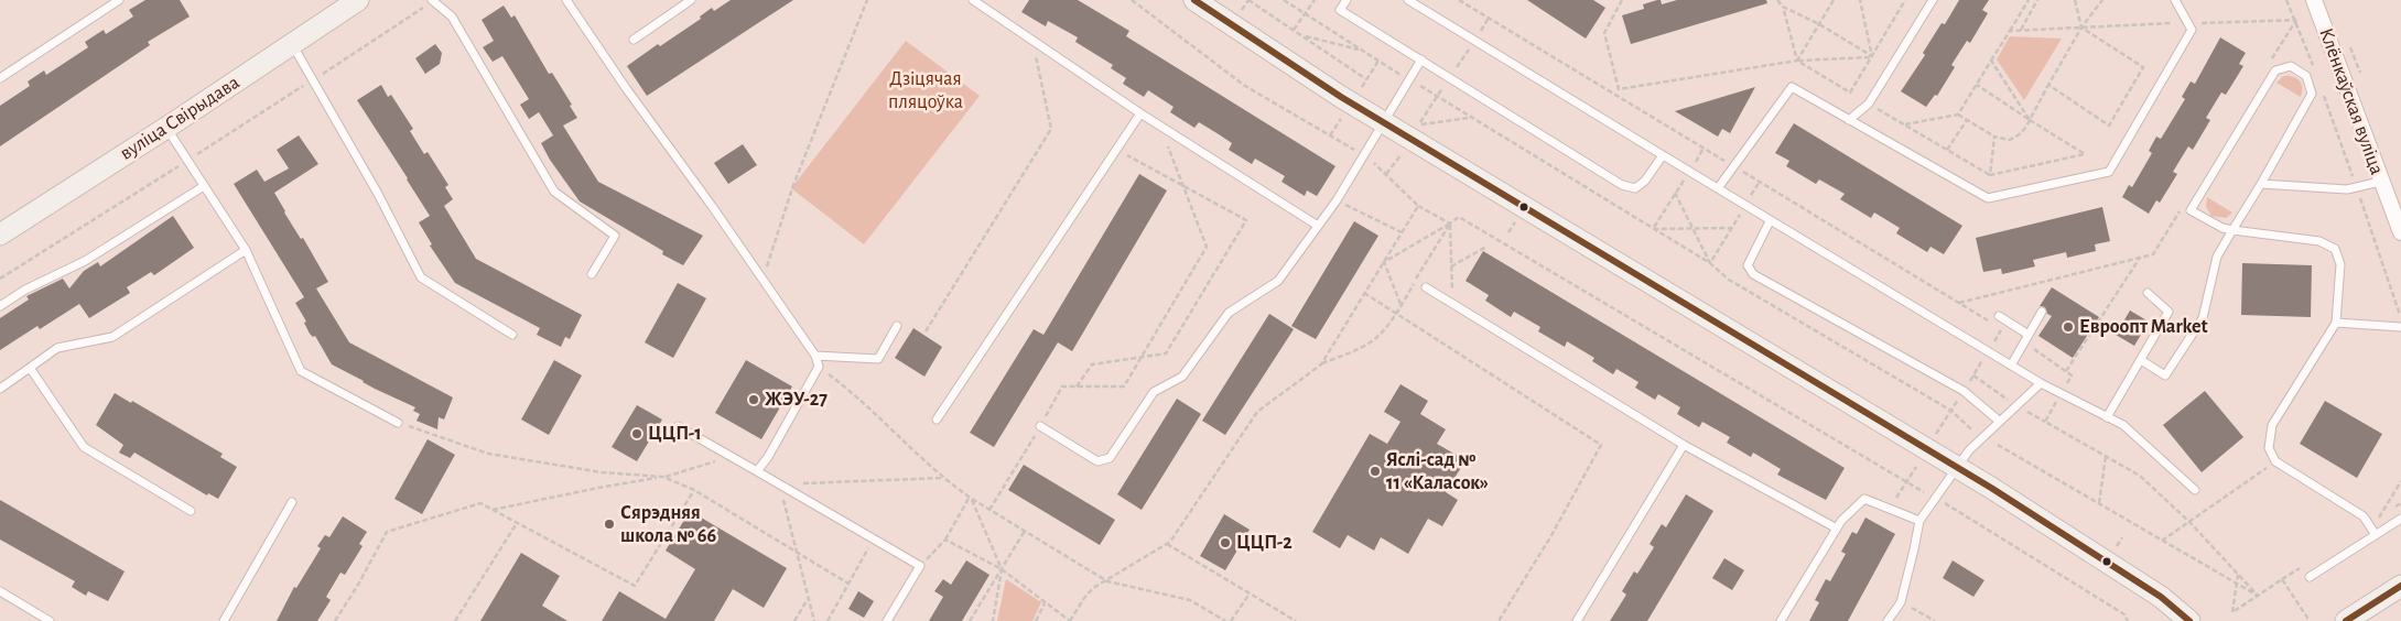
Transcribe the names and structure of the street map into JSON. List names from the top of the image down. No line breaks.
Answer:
{"streets":{"main road":["вуліца Свірыдава"],"street":["Клёнкаўская вуліца"]},"parks":["Дзіцячая пляцоўка"],"places":["Евроопт Market","ЖЭУ-27","ЦЦП-1","Яслі-сад № 11 «Каласок»","Сярэдняя школа № 66","ЦЦП-2"]}
